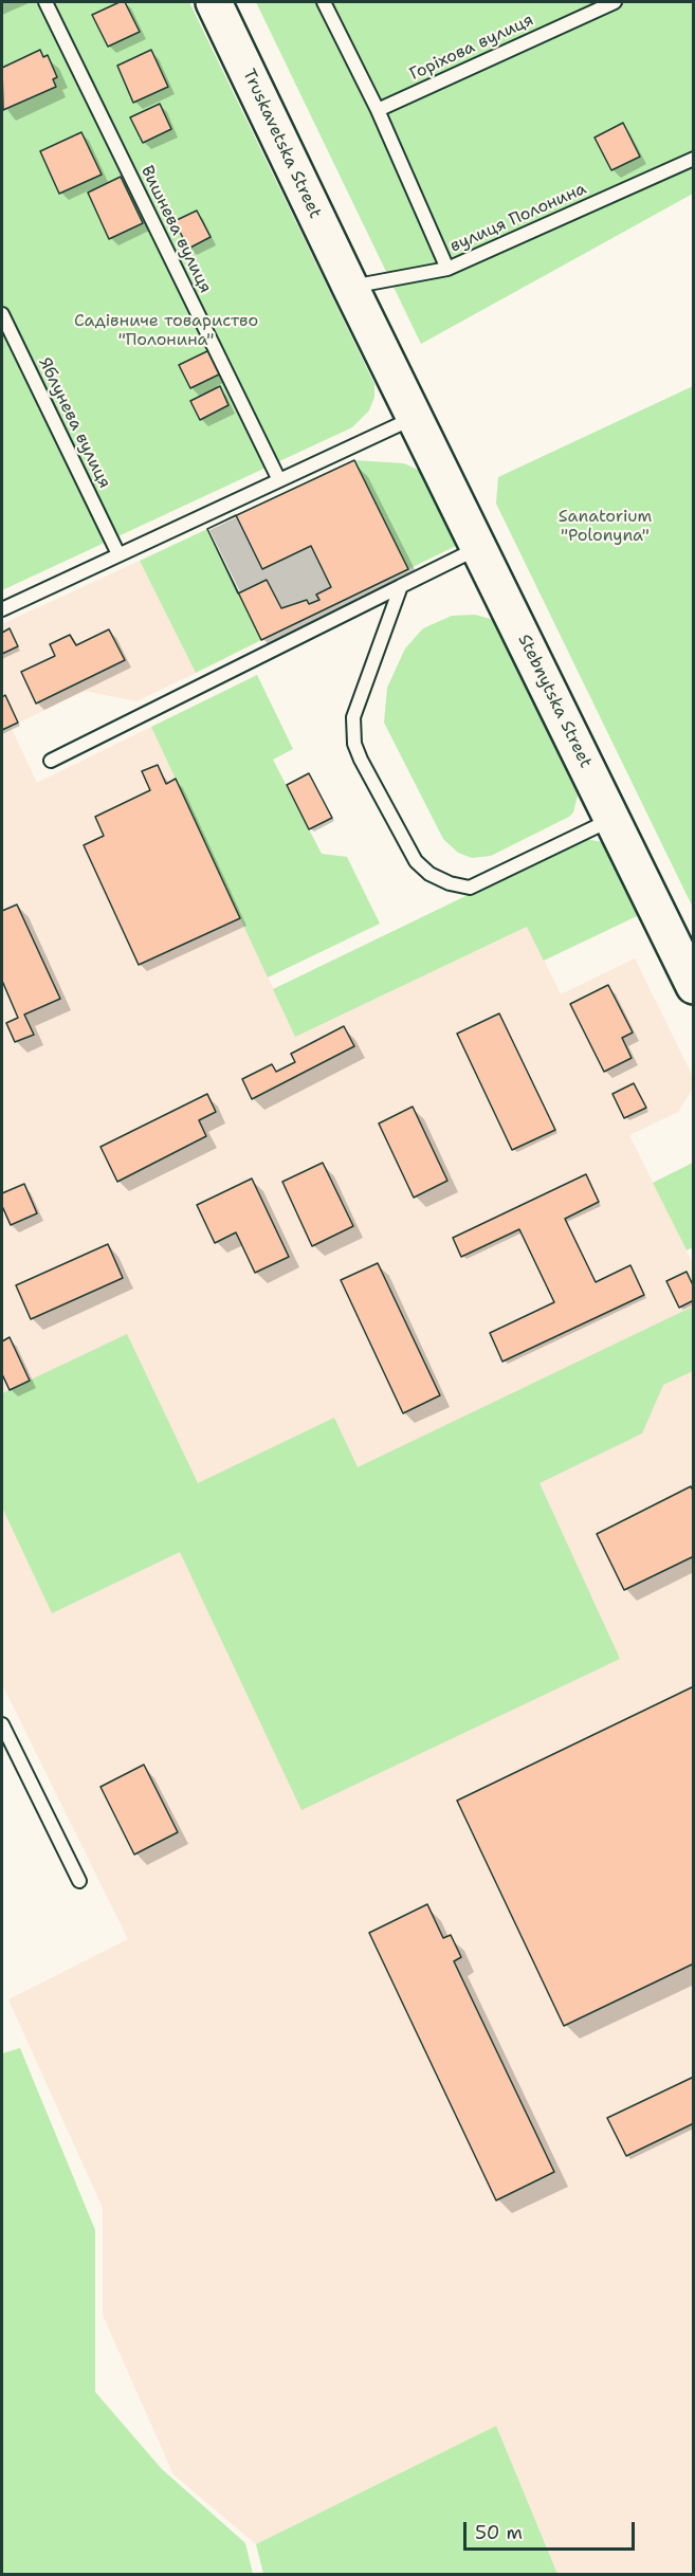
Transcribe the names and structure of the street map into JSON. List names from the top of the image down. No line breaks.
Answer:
{"streets":{"street":["Truskavetska Street","Stebnytska Street"],"lane":["Горіхова вулиця","вулиця Полонина","Вишнева вулиця","Яблунева вулиця"]},"crossings":[["Truskavetska Street","вулиця Полонина"],["Truskavetska Street","Stebnytska Street"]],"parks":["Садівниче товариство \"Полонина\"","Sanatorium \"Polonyna\""],"scale_bar":"50 m"}
